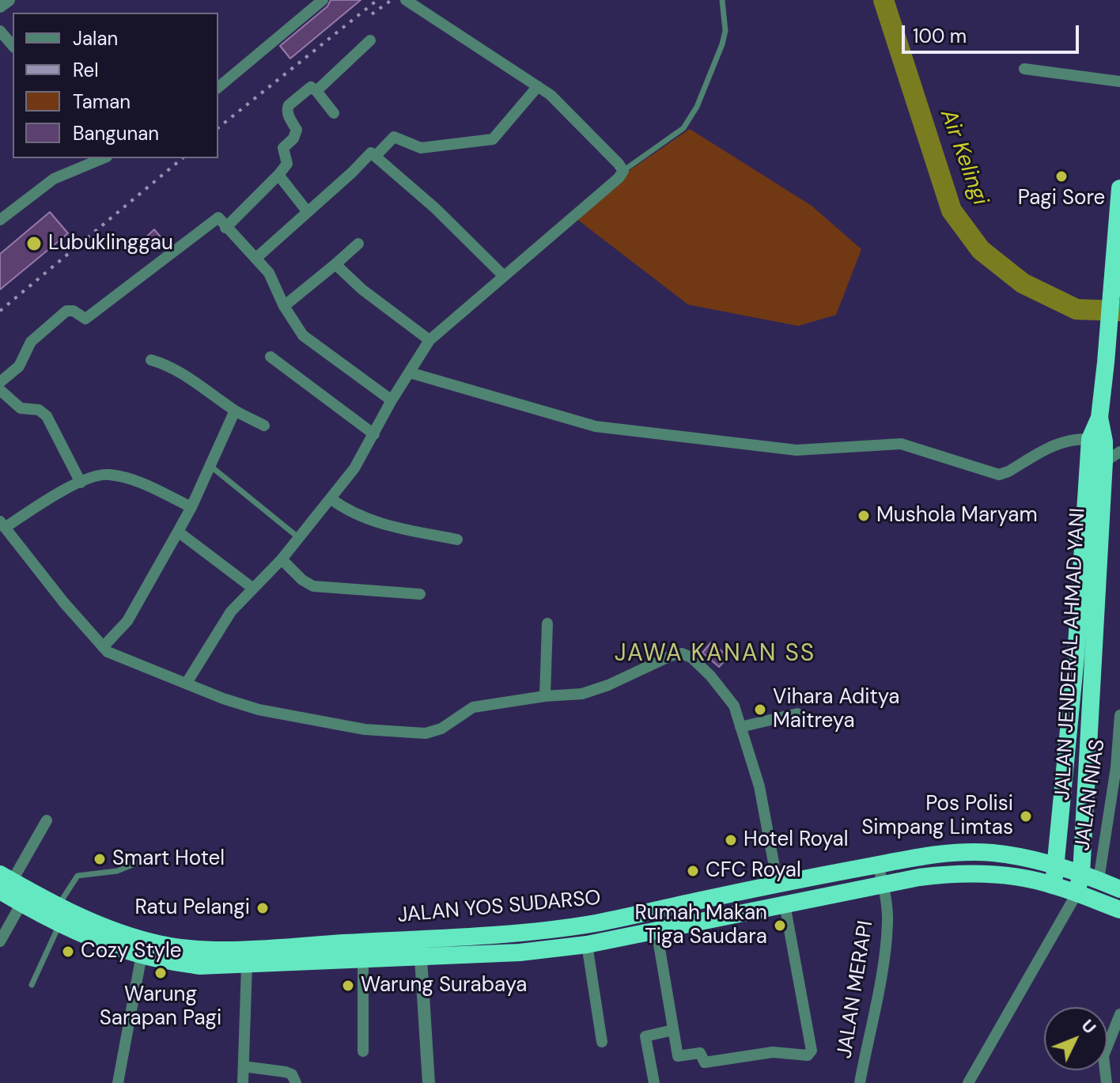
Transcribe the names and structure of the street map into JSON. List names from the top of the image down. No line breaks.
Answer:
{"streets":{"highway":["JALAN JENDERAL AHMAD YANI","JALAN YOS SUDARSO"],"street":["JALAN NIAS","JALAN MERAPI"]},"crossings":[["JALAN JENDERAL AHMAD YANI","JALAN YOS SUDARSO"],["JALAN NIAS","JALAN YOS SUDARSO"],["JALAN YOS SUDARSO","JALAN MERAPI"]],"districts":["JAWA KANAN SS"],"water":["Air Kelingi"],"places":["Pagi Sore","Lubuklinggau","Mushola Maryam","Vihara Aditya Maitreya","Pos Polisi Simpang Limtas","Hotel Royal","Smart Hotel","CFC Royal","Ratu Pelangi","Rumah Makan Tiga Saudara","Cozy Style","Warung Sarapan Pagi","Warung Surabaya"],"legend":["Jalan","Rel","Taman","Bangunan"],"scale_bar":"100 m","north":"top right"}
